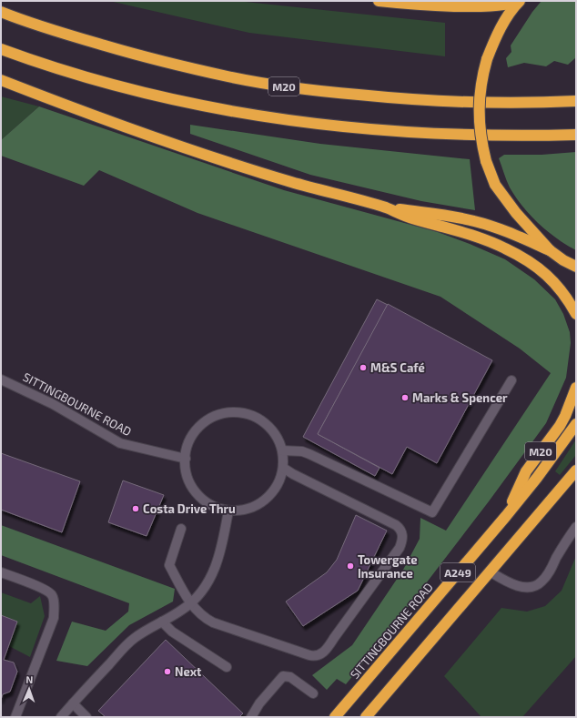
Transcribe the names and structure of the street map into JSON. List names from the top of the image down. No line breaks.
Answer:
{"streets":{"highway":["M20","SITTINGBOURNE ROAD","A249"]},"crossings":[["M20","SITTINGBOURNE ROAD"]],"places":["M&S Café","Marks & Spencer","Costa Drive Thru","Towergate Insurance","Next"],"north":"top"}
